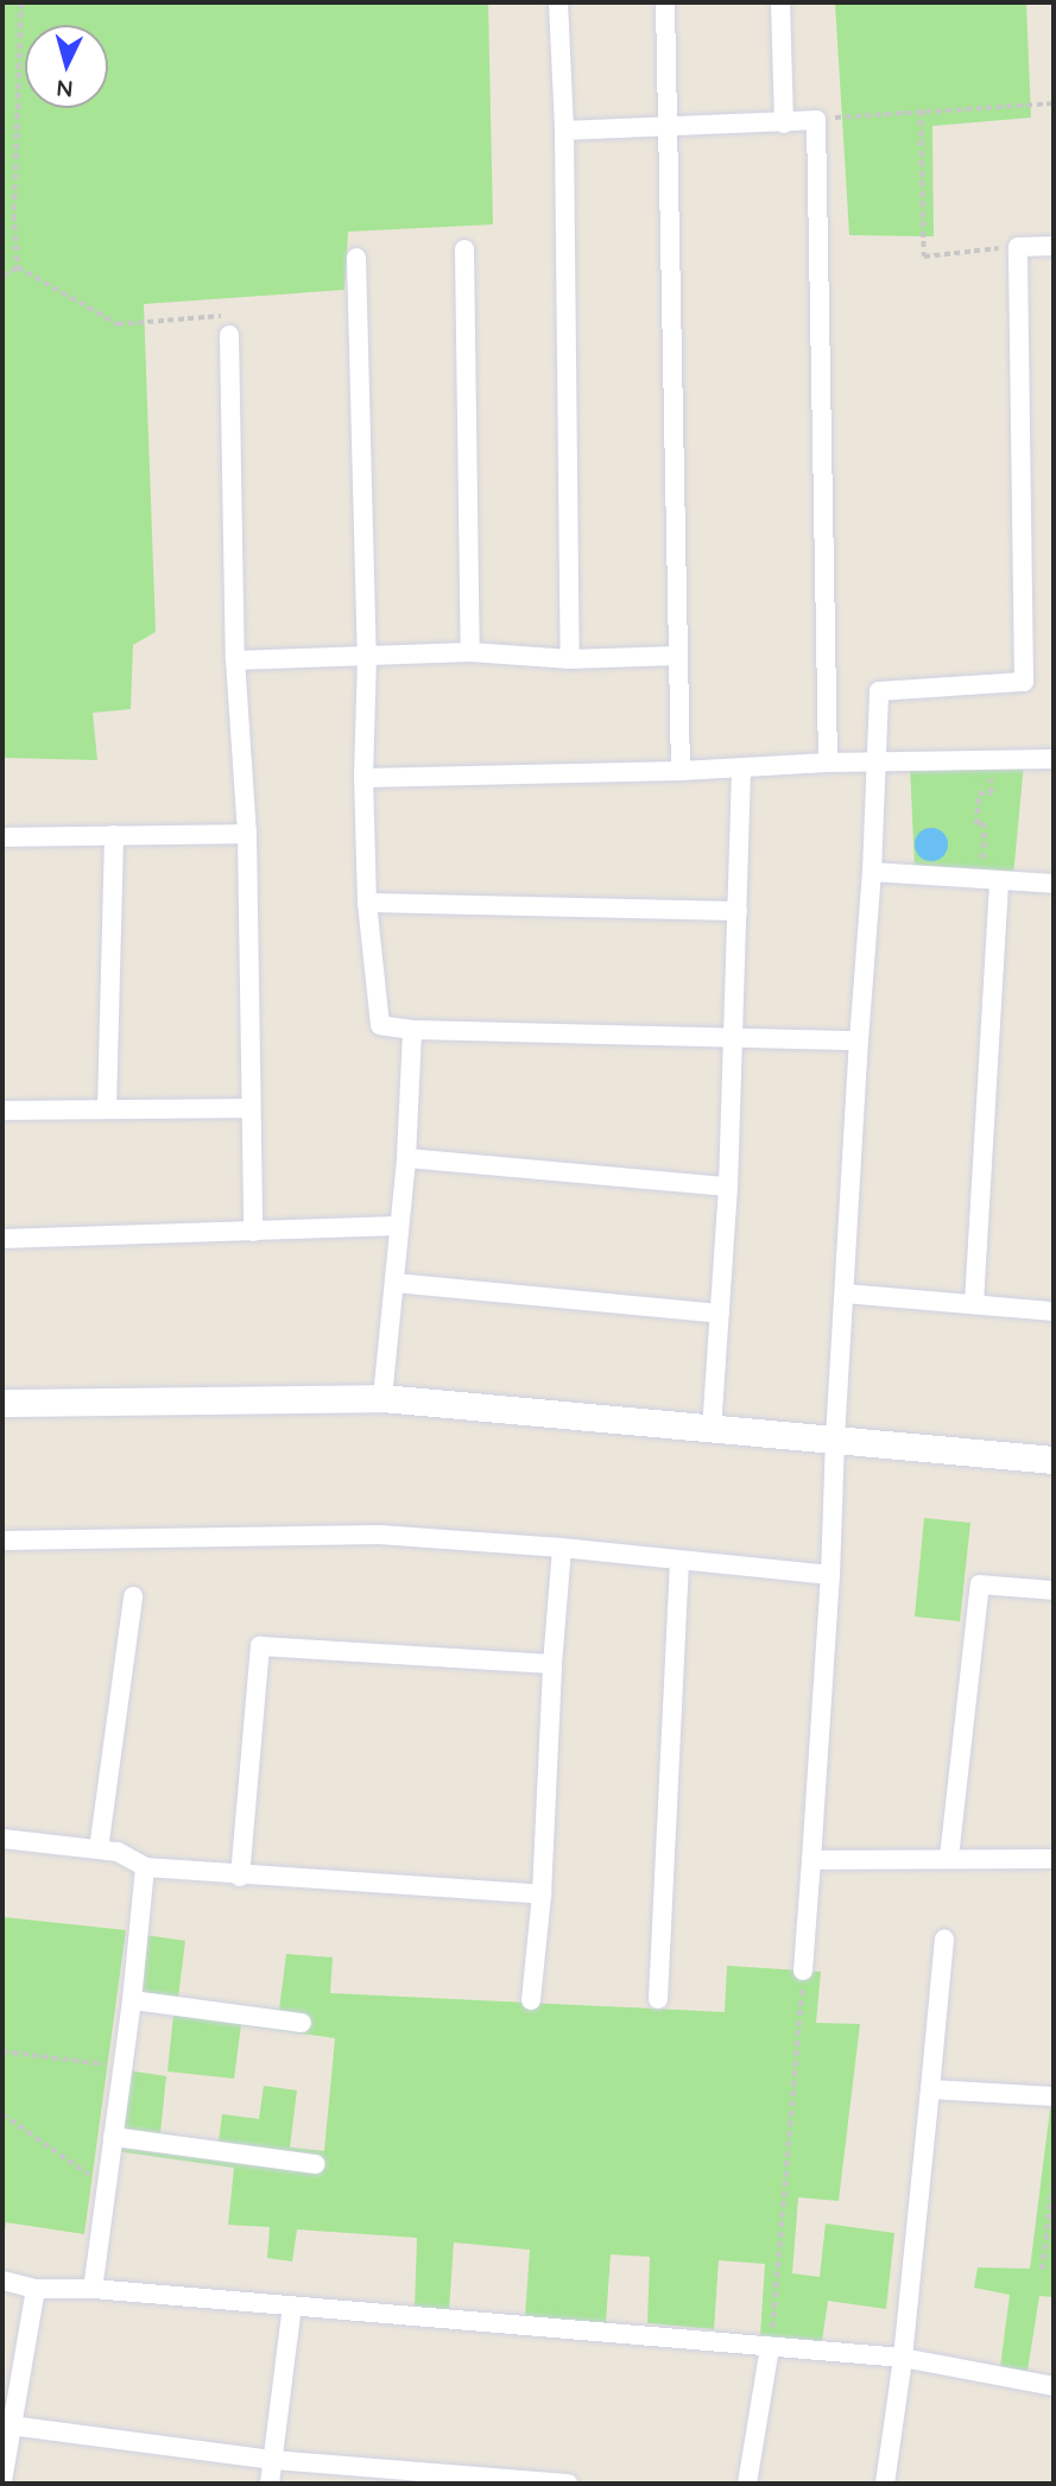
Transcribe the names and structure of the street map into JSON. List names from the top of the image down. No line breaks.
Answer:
{"north":"bottom"}
